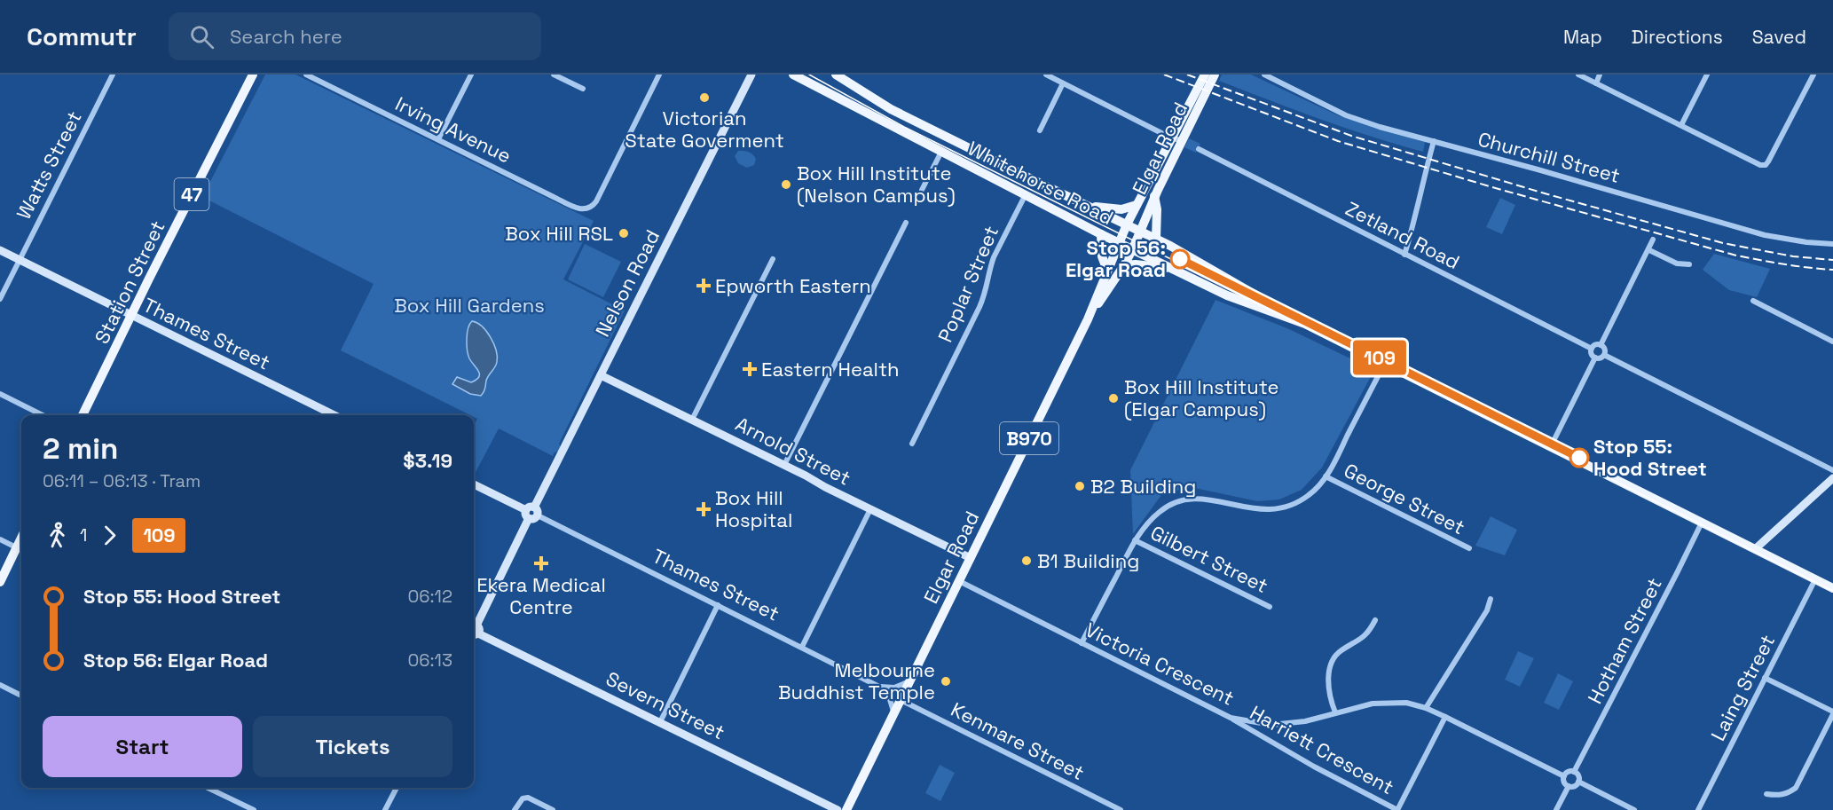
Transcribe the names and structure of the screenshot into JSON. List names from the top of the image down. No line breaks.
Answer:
{"streets":{"main road":["Elgar Road","Whitehorse Road","47","Station Street","B970"],"street":["Irving Avenue","Churchill Street","Watts Street","Zetland Road","Nelson Road","Poplar Street","Thames Street","Arnold Street","George Street","Gilbert Street","Hotham Street","Victoria Crescent","Laing Street","Severn Street","Kenmare Street","Harriett Crescent"]},"crossings":[["Elgar Road","Whitehorse Road"],["Elgar Road","Arnold Street"],["Elgar Road","Victoria Crescent"],["Elgar Road","Kenmare Street"],["Watts Street","Thames Street"],["Whitehorse Road","Poplar Street"],["Whitehorse Road","Hotham Street"],["Whitehorse Road","Laing Street"],["Station Street","Thames Street"],["Nelson Road","Thames Street"],["Nelson Road","Arnold Street"],["Hotham Street","Victoria Crescent"],["Victoria Crescent","Harriett Crescent"]],"parks":["Box Hill Gardens"],"places":{"other":["Victorian State Goverment","Box Hill Institute (Nelson Campus)","Box Hill RSL","Stop 56: Elgar Road","Box Hill Institute (Elgar Campus)","Stop 55: Hood Street","B2 Building","B1 Building","Melbourne Buddhist Temple"],"health":["Epworth Eastern","Eastern Health","Box Hill Hospital","Ekera Medical Centre"]},"lines":["tram line 109"],"page":{"header":"Commutr","search":"Search here","nav":["Map","Directions","Saved"],"on_map":"109","heading":["2 min","06:11 – 06:13 · Tram","$3.19"],"legs":["1","109"],"list":[{"name":"Stop 55: Hood Street","value":"06:12"},{"name":"Stop 56: Elgar Road","value":"06:13"}],"buttons":["Start","Tickets"]}}
